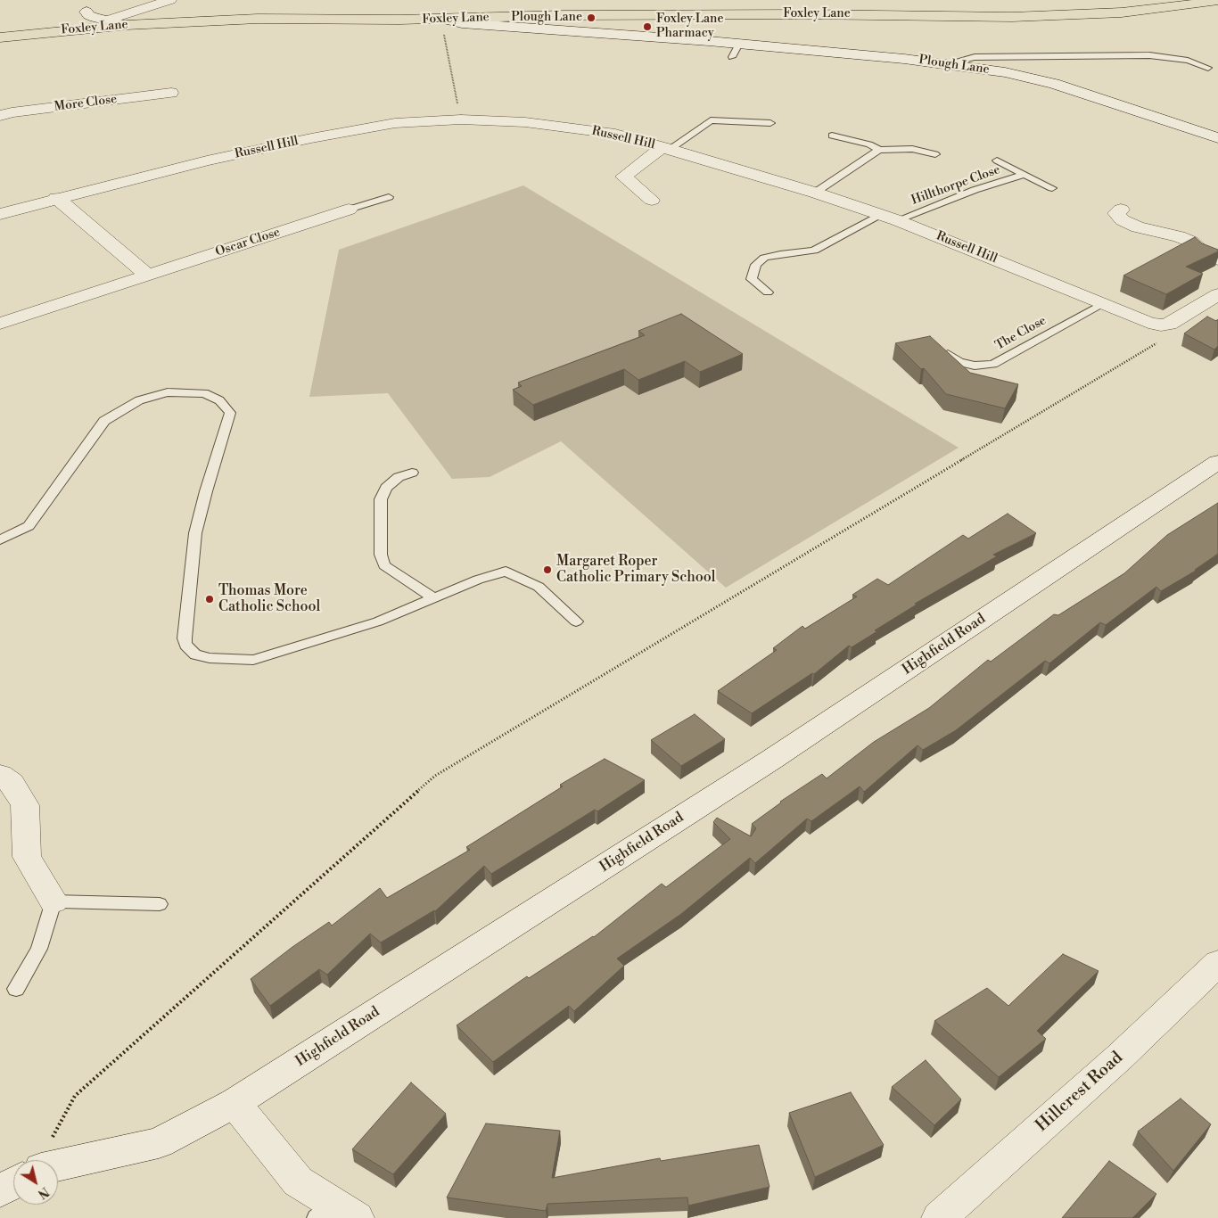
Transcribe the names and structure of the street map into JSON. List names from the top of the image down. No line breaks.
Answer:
{"streets":{"main road":["Foxley Lane"],"street":["Plough Lane","More Close","Russell Hill","Oscar Close","Highfield Road","Hillcrest Road"],"lane":["Hillthorpe Close","The Close"]},"crossings":[["Foxley Lane","Plough Lane"],["Russell Hill","Hillthorpe Close"],["Russell Hill","The Close"]],"places":["Plough Lane","Foxley Lane Pharmacy","Margaret Roper Catholic Primary School","Thomas More Catholic School"],"north":"bottom right"}
